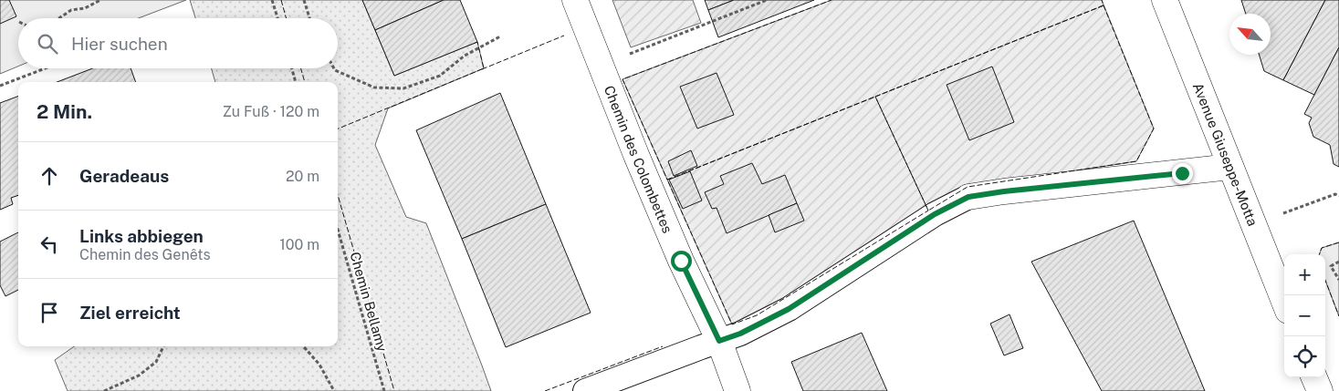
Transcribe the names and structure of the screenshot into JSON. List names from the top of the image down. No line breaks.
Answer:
{"streets":{"street":["Avenue Giuseppe-Motta","Chemin des Colombettes"],"path":["Chemin Bellamy"]},"north":"top left","page":{"search":"Hier suchen","heading":["2 Min.","Zu Fuß · 120 m"],"list":[["Geradeaus","20 m"],["Links abbiegen","Chemin des Genêts","100 m"],"Ziel erreicht"],"map_buttons":["+","−"]}}
